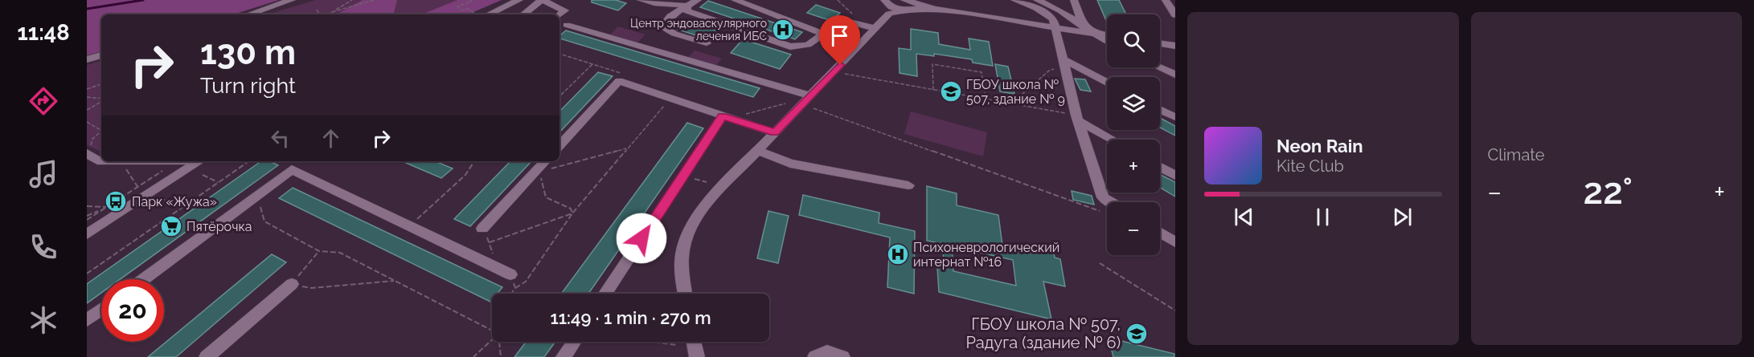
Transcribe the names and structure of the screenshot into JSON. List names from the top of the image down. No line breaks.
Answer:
{"places":{"hospital":["Центр эндоваскулярного лечения ИБС","Психоневрологический интернат №16"],"school or university":["ГБОУ школа № 507, здание № 9","ГБОУ школа № 507, Радуга (здание № 6)"],"bus stop":["Парк «Жужа»"],"supermarket":["Пятёрочка"]},"page":{"tabs":"11:48","tile":"Climate","map_buttons":["+","−"],"turn":["130 m","Turn right"],"song":["Neon Rain","Kite Club"],"heat":["−","22°","+"],"limit":"20","trip":"11:49 · 1 min · 270 m"}}
